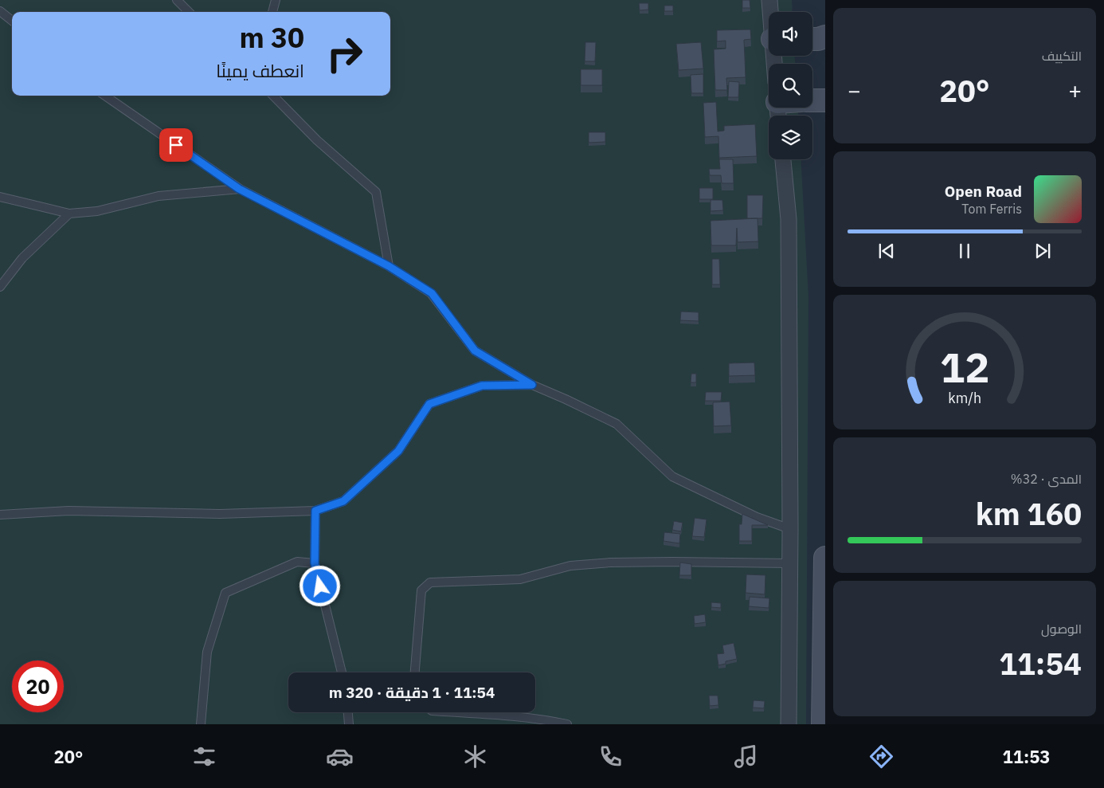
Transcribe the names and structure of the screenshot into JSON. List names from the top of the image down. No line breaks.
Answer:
{"page":{"tile":["التكييف",["المدى · 32%","160 km"],["الوصول","11:54"]],"turn":["30 m","انعطف يمينًا"],"heat":["−","20°","+"],"song":["Open Road","Tom Ferris"],"limit":"20","trip":"11:54 · 1 دقيقة · 320 m","tabs":["11:53","20°"],"gauge":["12","km/h"]}}
